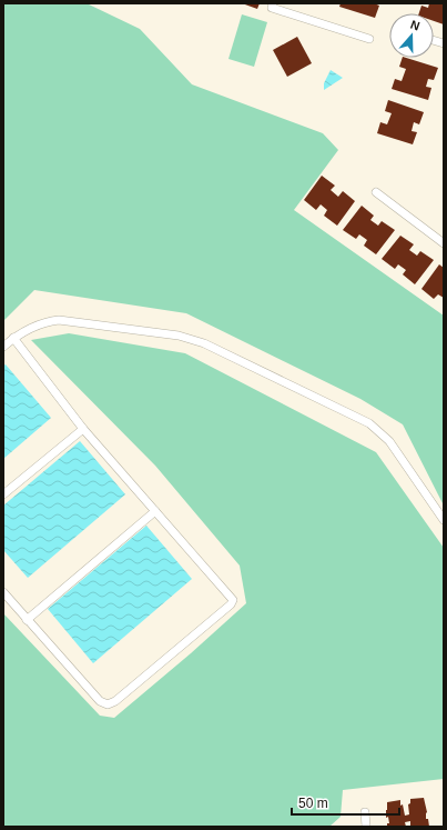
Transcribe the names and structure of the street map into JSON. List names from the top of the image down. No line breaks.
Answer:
{"scale_bar":"50 m","north":"top"}
